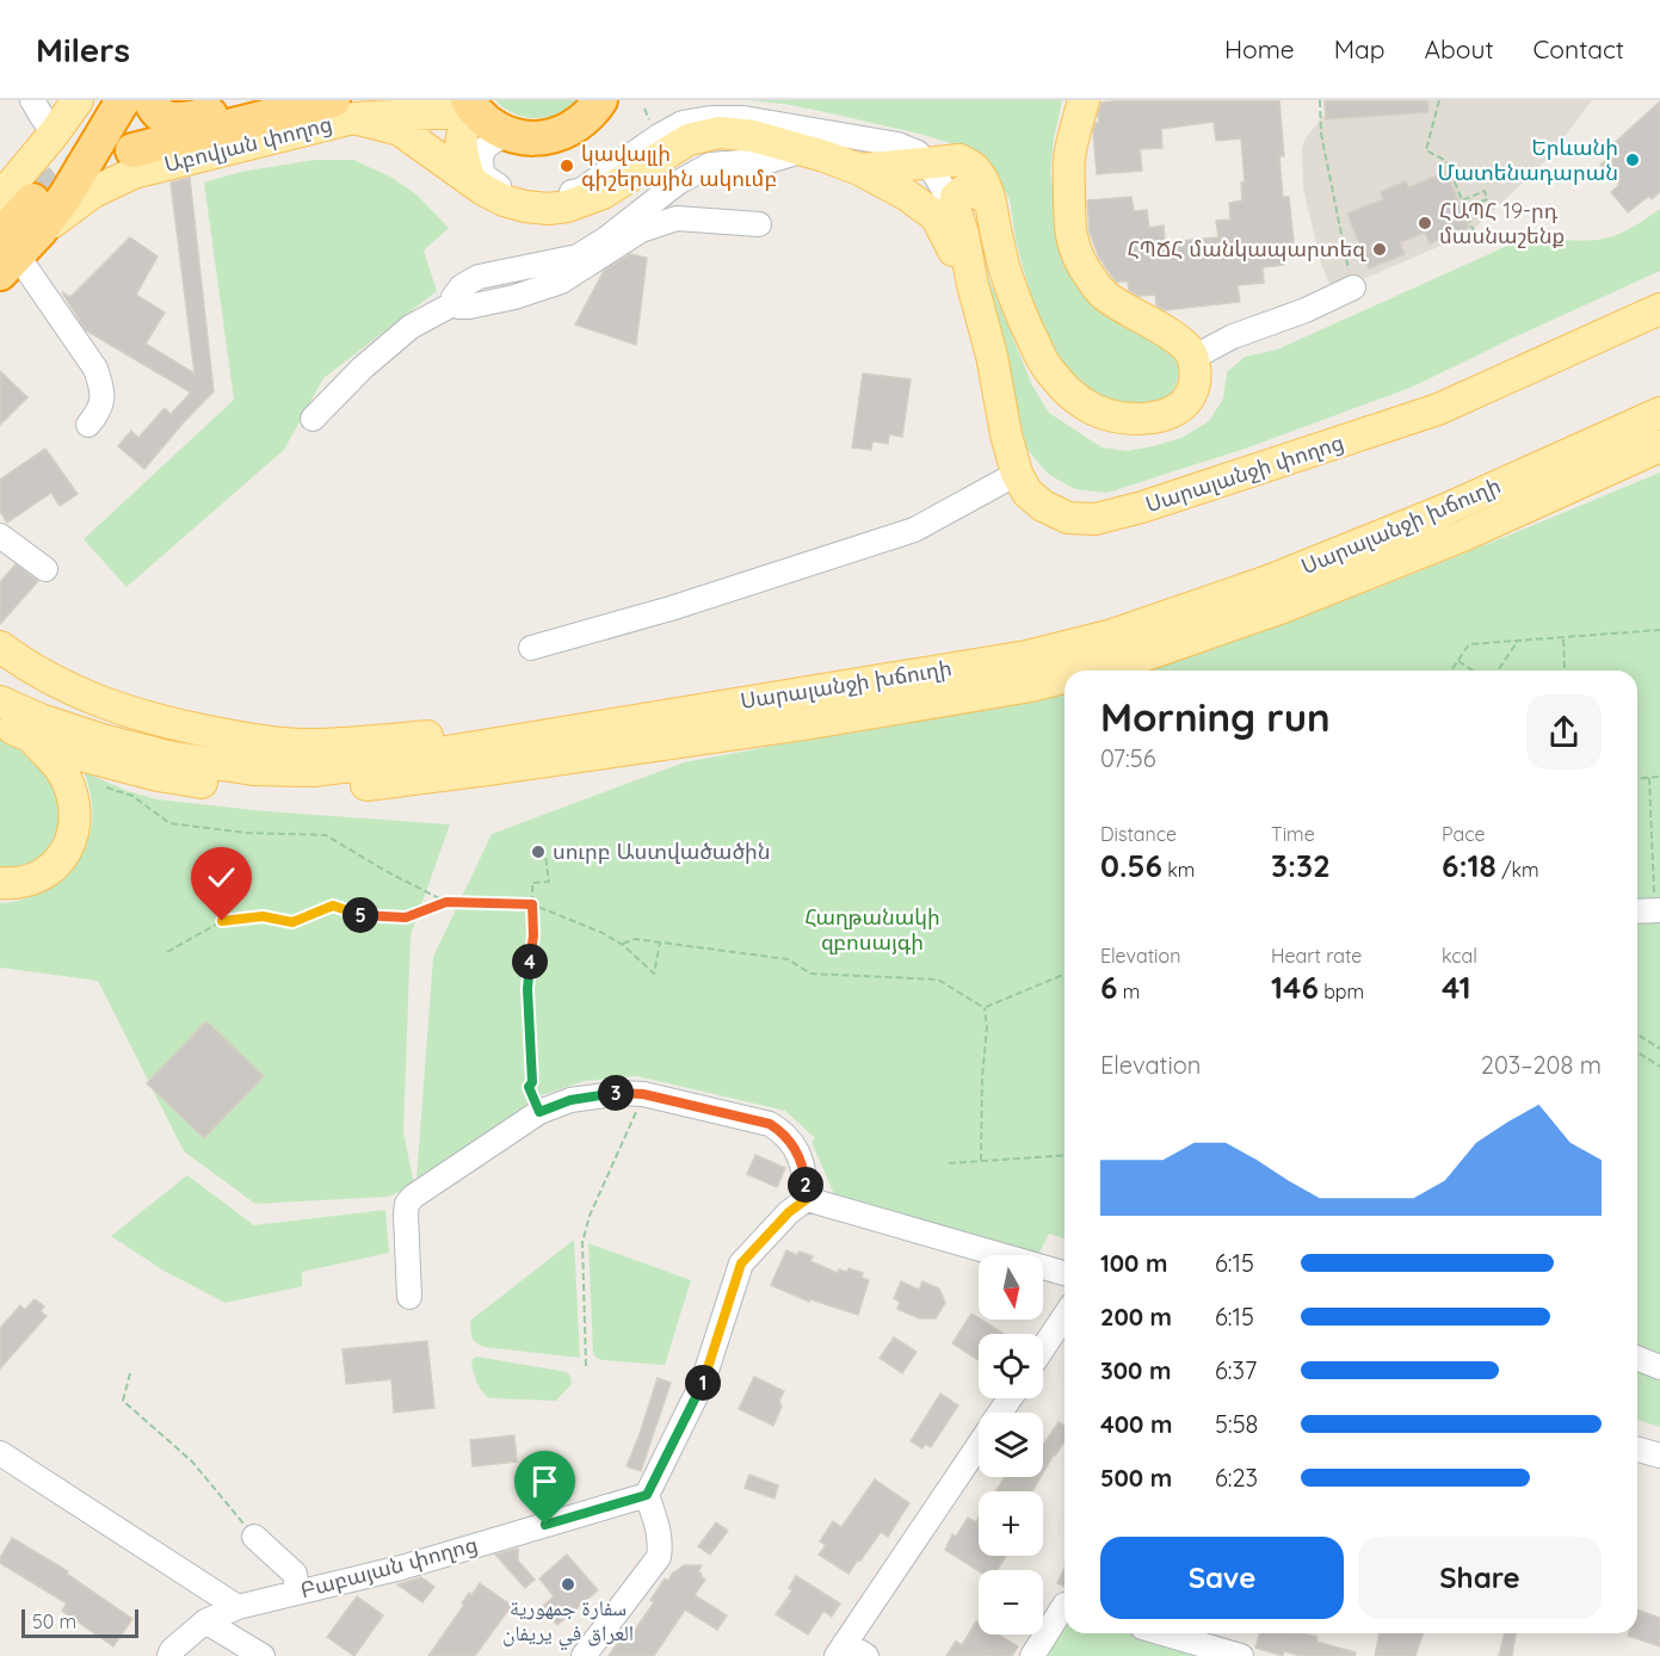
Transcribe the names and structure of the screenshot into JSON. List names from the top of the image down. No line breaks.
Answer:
{"streets":{"highway":["Աբովյան փողոց"],"main road":["Սարալանջի փողոց","Սարալանջի խճուղի"],"street":["Բաբայան փողոց"]},"parks":["Հաղթանակի զբոսայգի"],"places":["Երևանի Մատենադարան","կավալլի գիշերային ակումբ","ՀԱՊՀ 19-րդ մասնաշենք","ՀՊՃՀ մանկապարտեզ","սուրբ Աստվածածին","سفارة جمهورية العراق في يريفان"],"scale_bar":"50 m","north":"bottom","page":{"header":"Milers","nav":["Home","Map","About","Contact"],"heading":["Morning run","07:56"],"stats":[["Distance","0.56 km"],["Time","3:32"],["Pace","6:18 /km"],["Elevation","6 m"],["Heart rate","146 bpm"],["kcal","41"]],"pins":["5","4","3","2","1"],"chart":["Elevation","203–208 m"],"list":[{"name":"100 m","note":"6:15"},{"name":"200 m","note":"6:15"},{"name":"300 m","note":"6:37"},{"name":"400 m","note":"5:58"},{"name":"500 m","note":"6:23"}],"map_buttons":["+","−"],"buttons":["Save","Share"],"scale":"50 m"}}
